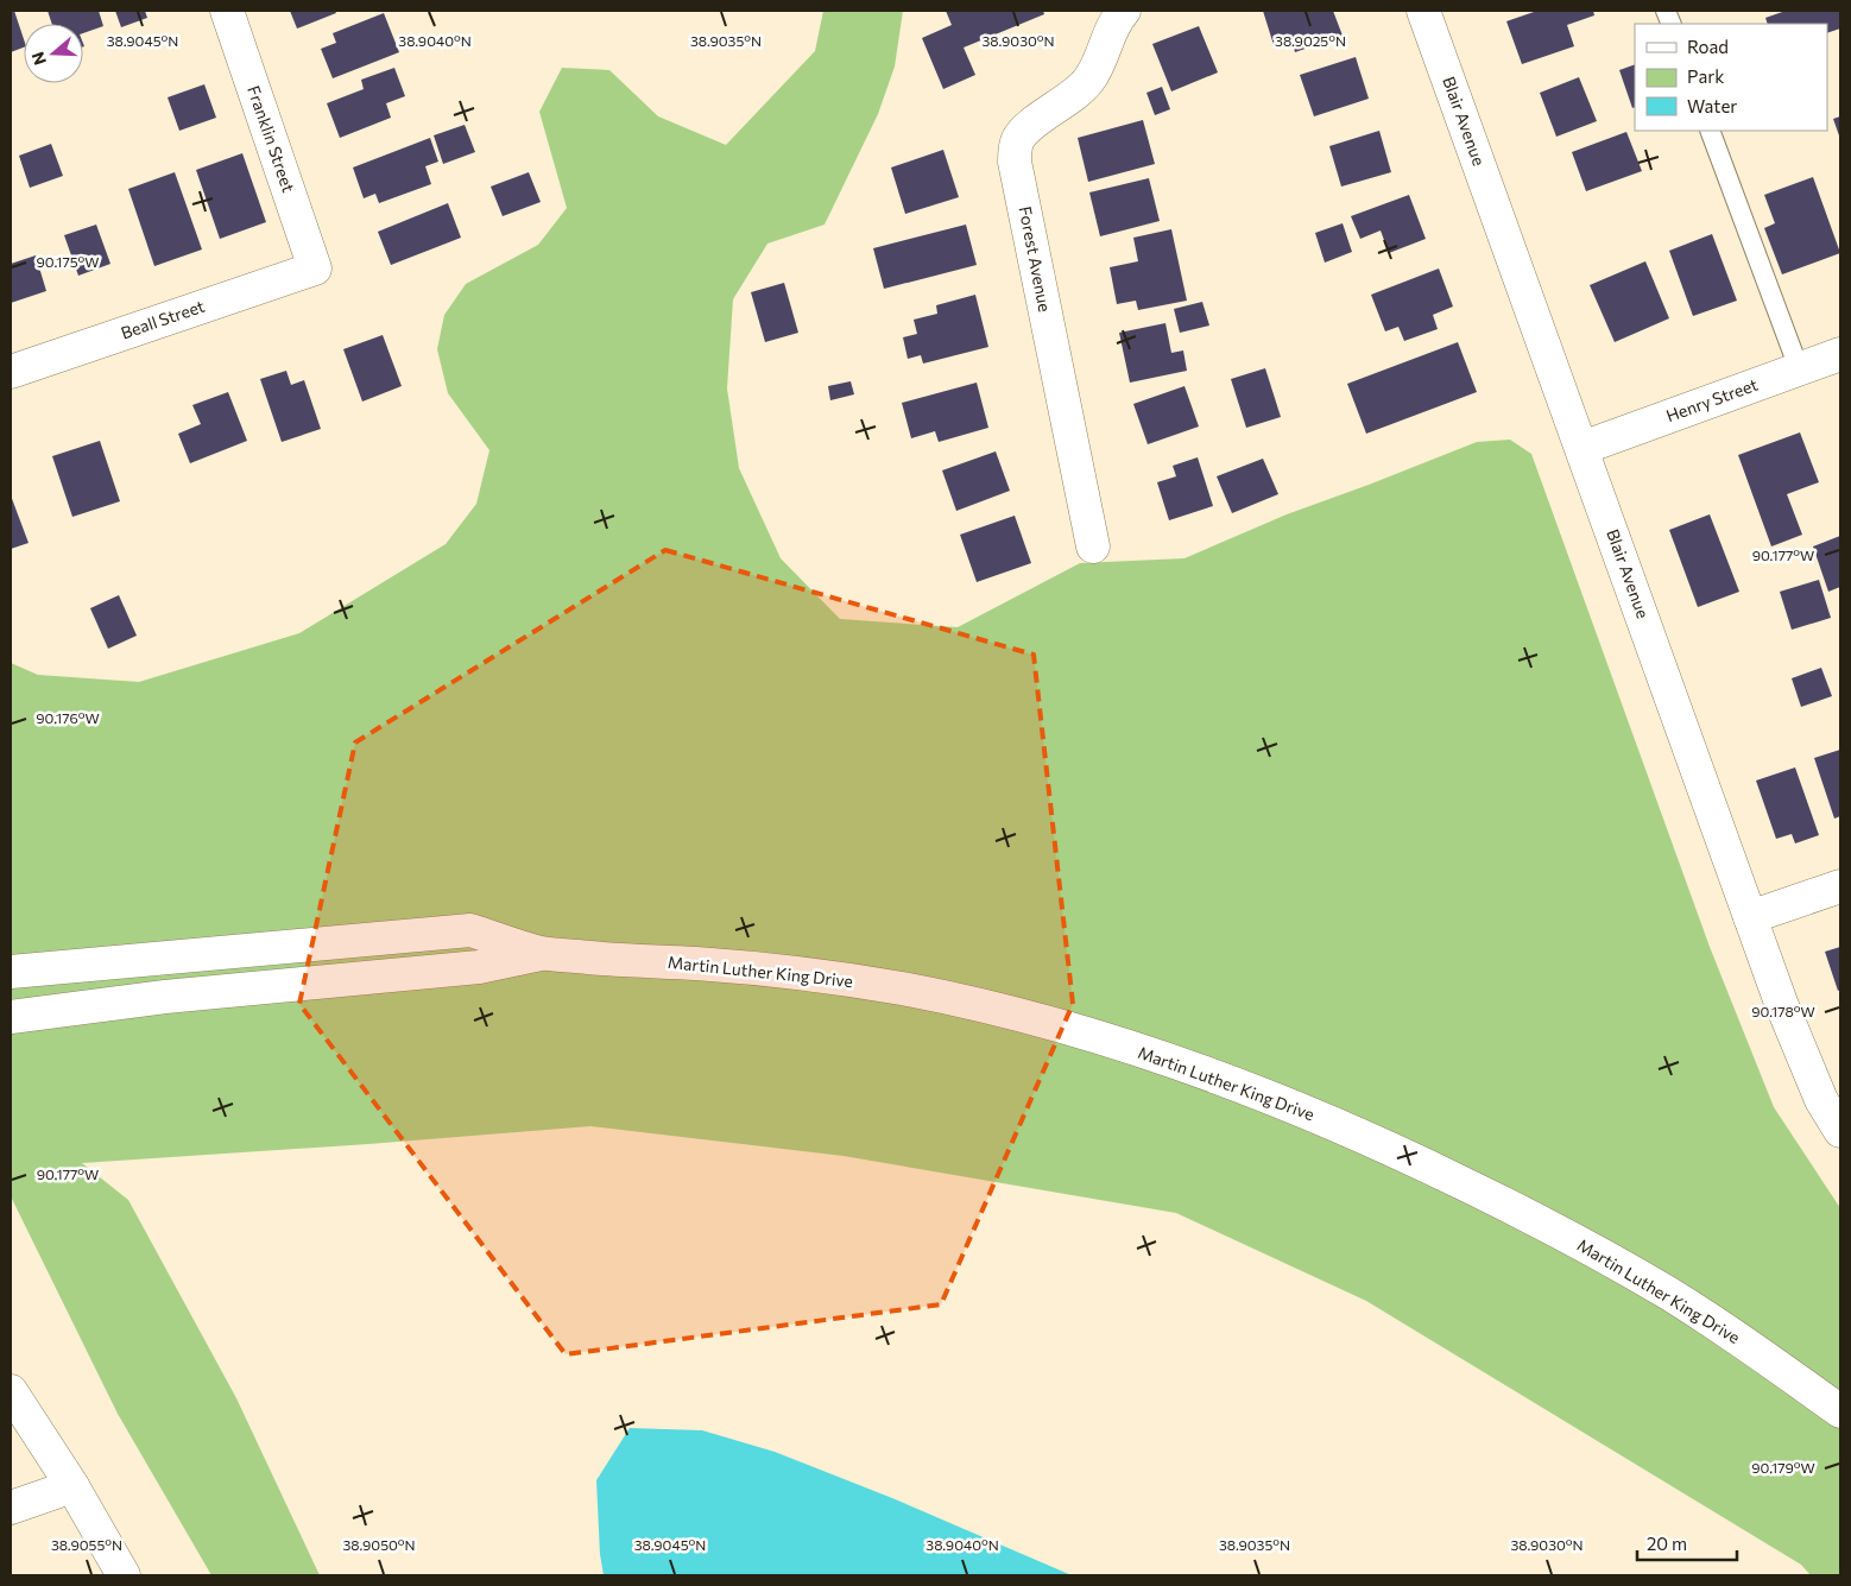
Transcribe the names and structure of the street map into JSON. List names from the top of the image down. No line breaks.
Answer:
{"streets":{"main road":["Blair Avenue","Franklin Street","Forest Avenue","Beall Street","Henry Street","Martin Luther King Drive"]},"crossings":[["Blair Avenue","Henry Street"],["Franklin Street","Beall Street"]],"legend":["Road","Park","Water"],"scale_bar":"20 m","north":"left","coordinates":["38.9045°N","38.9040°N","38.9035°N","38.9030°N","38.9025°N","90.175°W","90.177°W","90.176°W","90.178°W","90.179°W","38.9055°N","38.9050°N"]}
